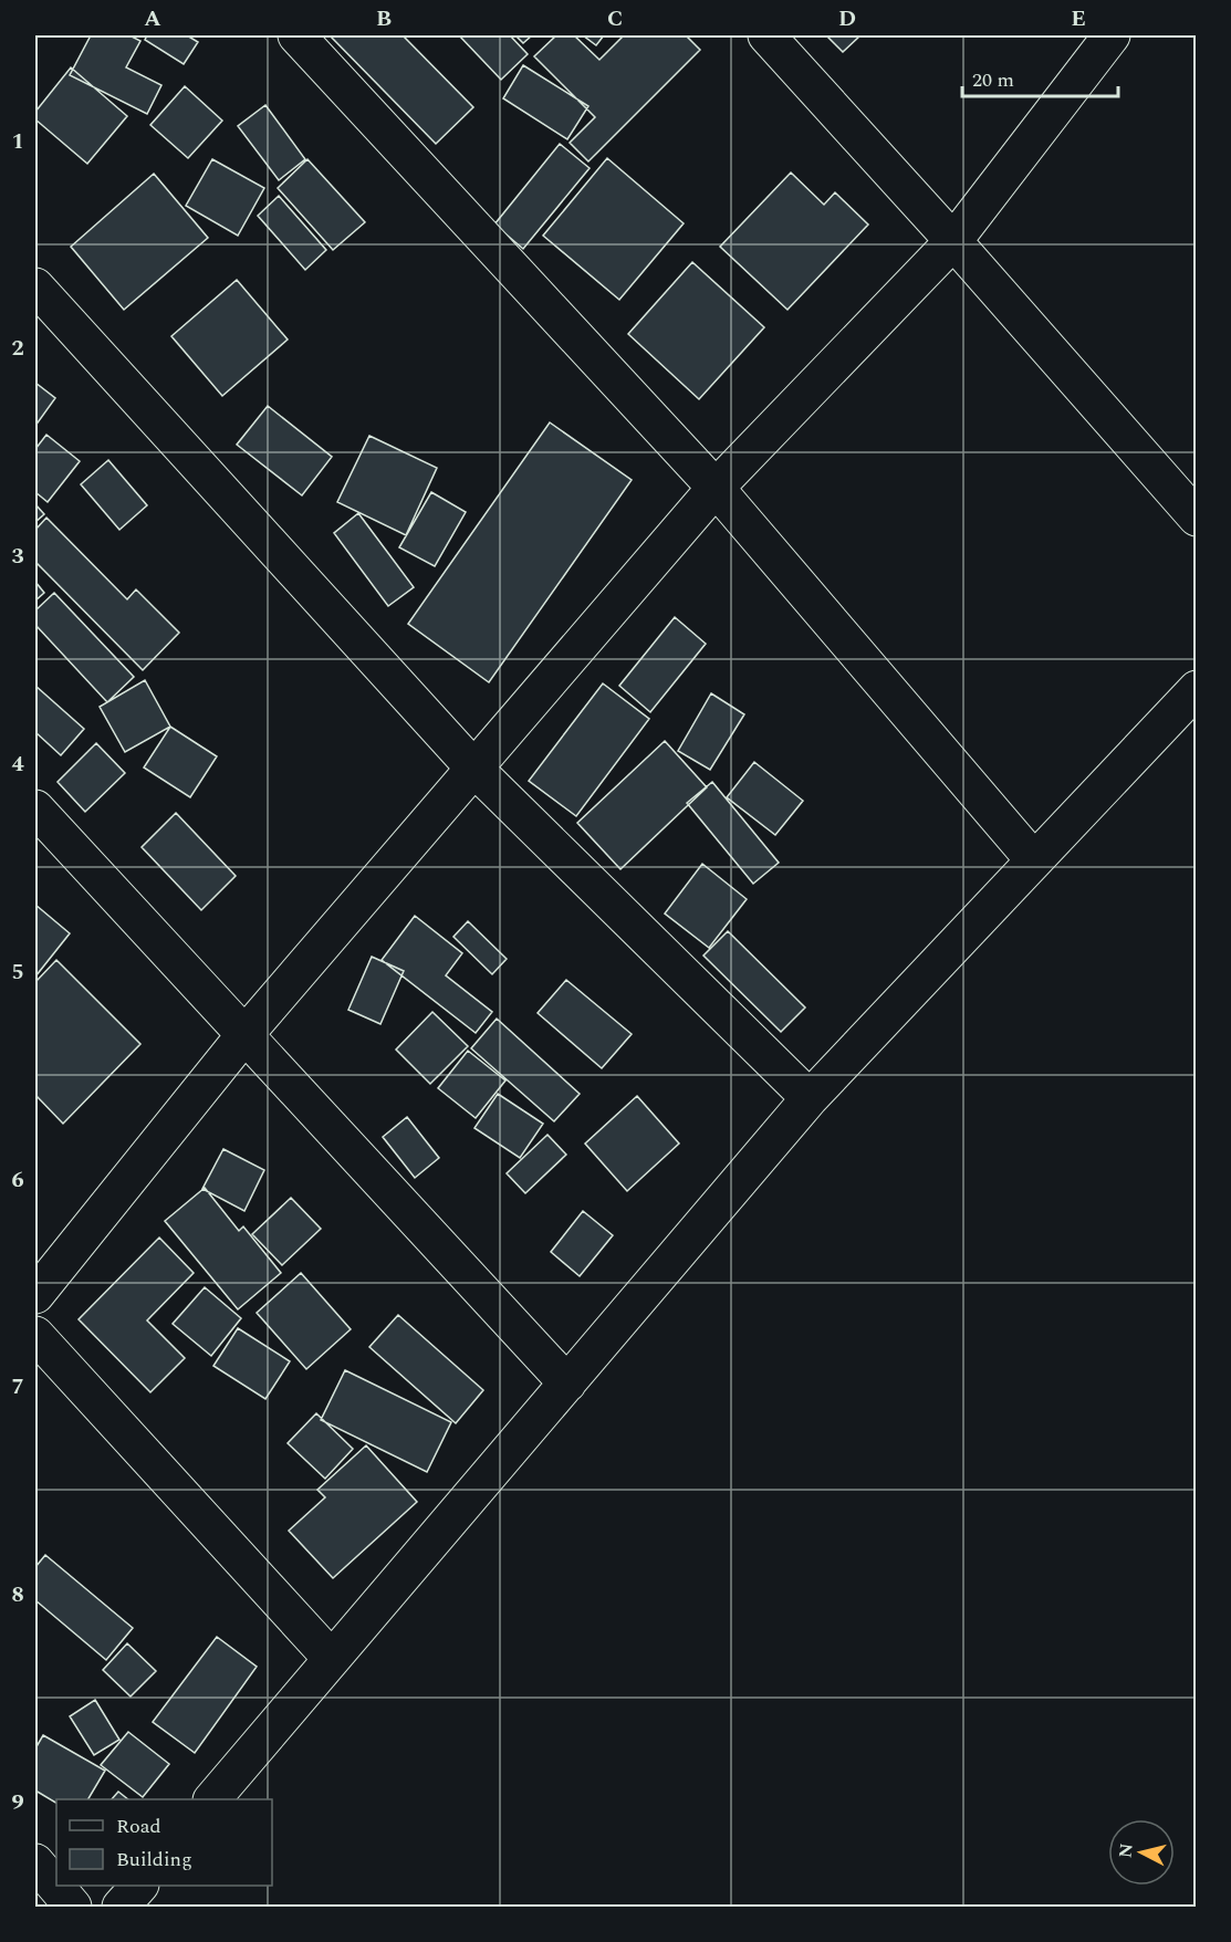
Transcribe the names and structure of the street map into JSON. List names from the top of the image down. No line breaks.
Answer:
{"legend":["Road","Building"],"scale_bar":"20 m","north":"left","grid":{"columns":["A","B","C","D","E"],"rows":["1","2","3","4","5","6","7","8","9"]}}
